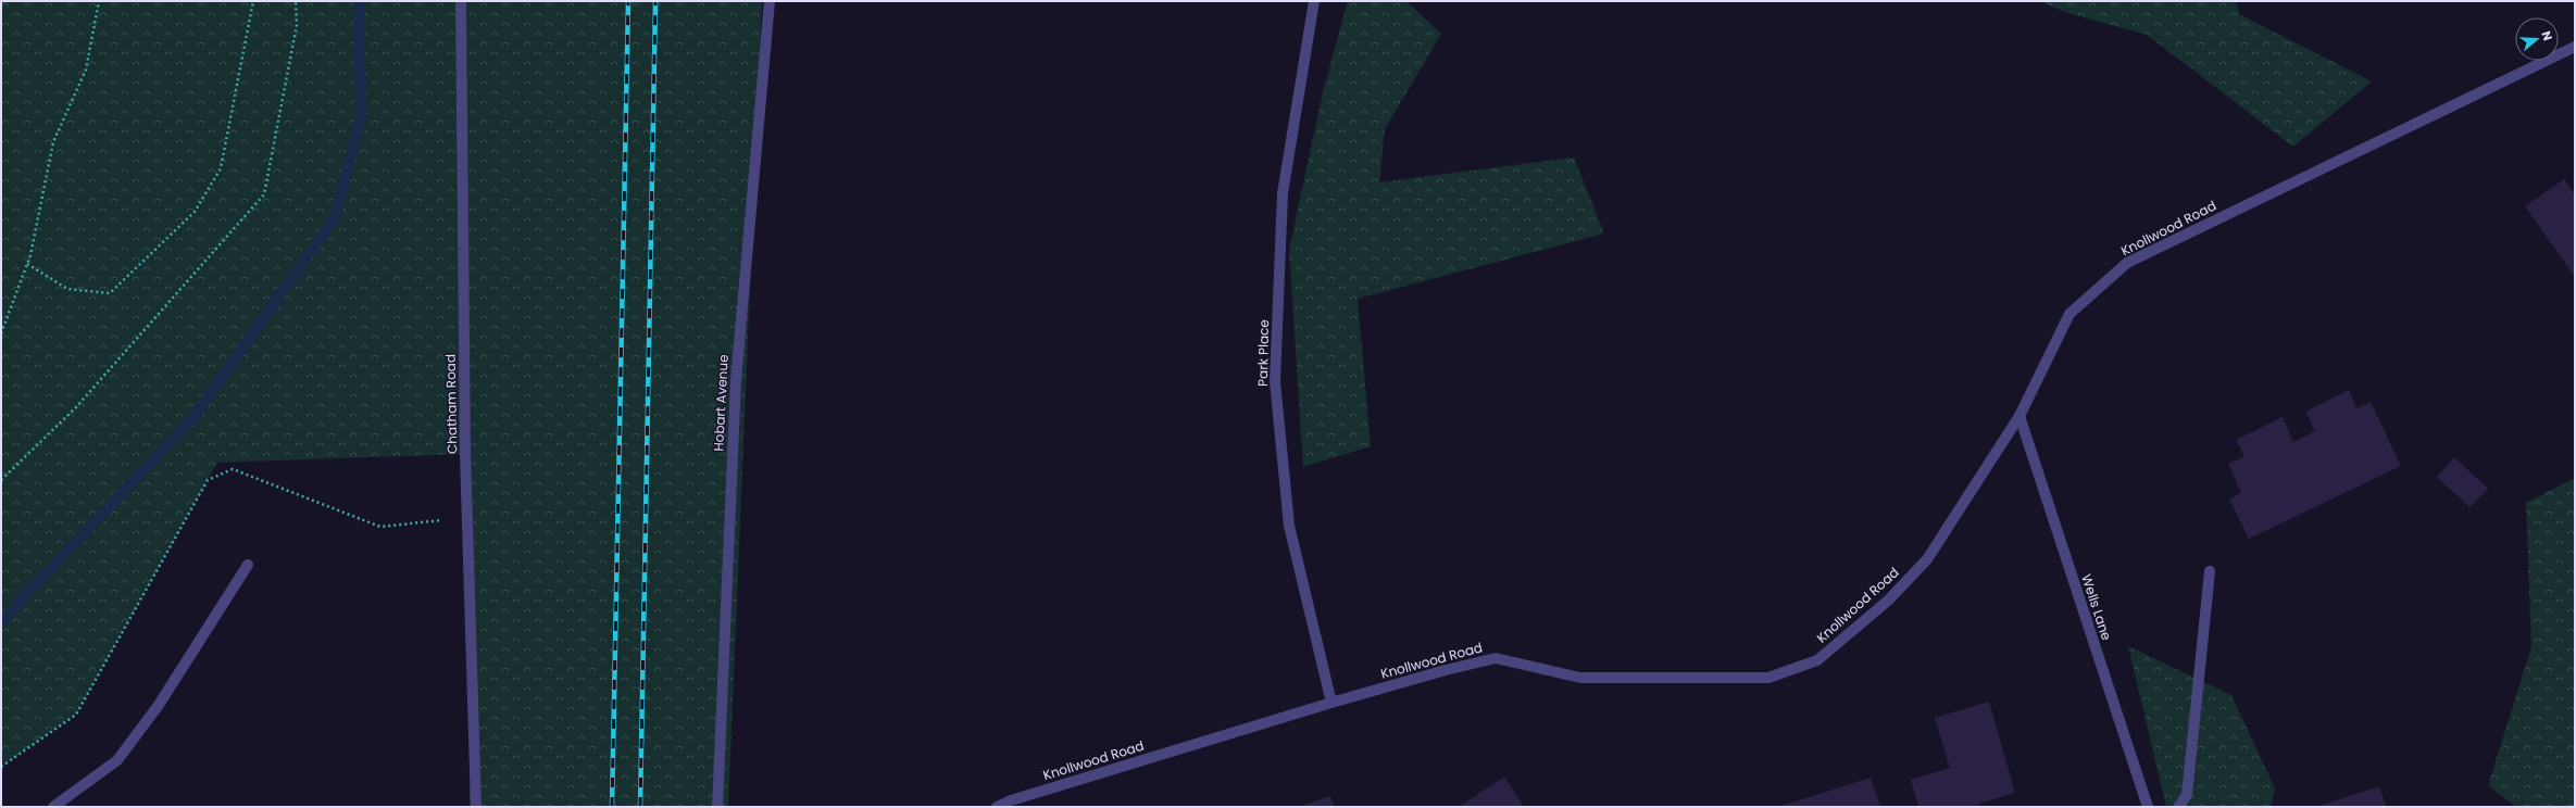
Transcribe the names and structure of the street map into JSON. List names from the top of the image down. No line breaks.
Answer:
{"streets":{"street":["Knollwood Road","Park Place","Hobart Avenue","Chatham Road","Wells Lane"]},"crossings":[["Knollwood Road","Park Place"],["Knollwood Road","Wells Lane"]],"north":"right"}
